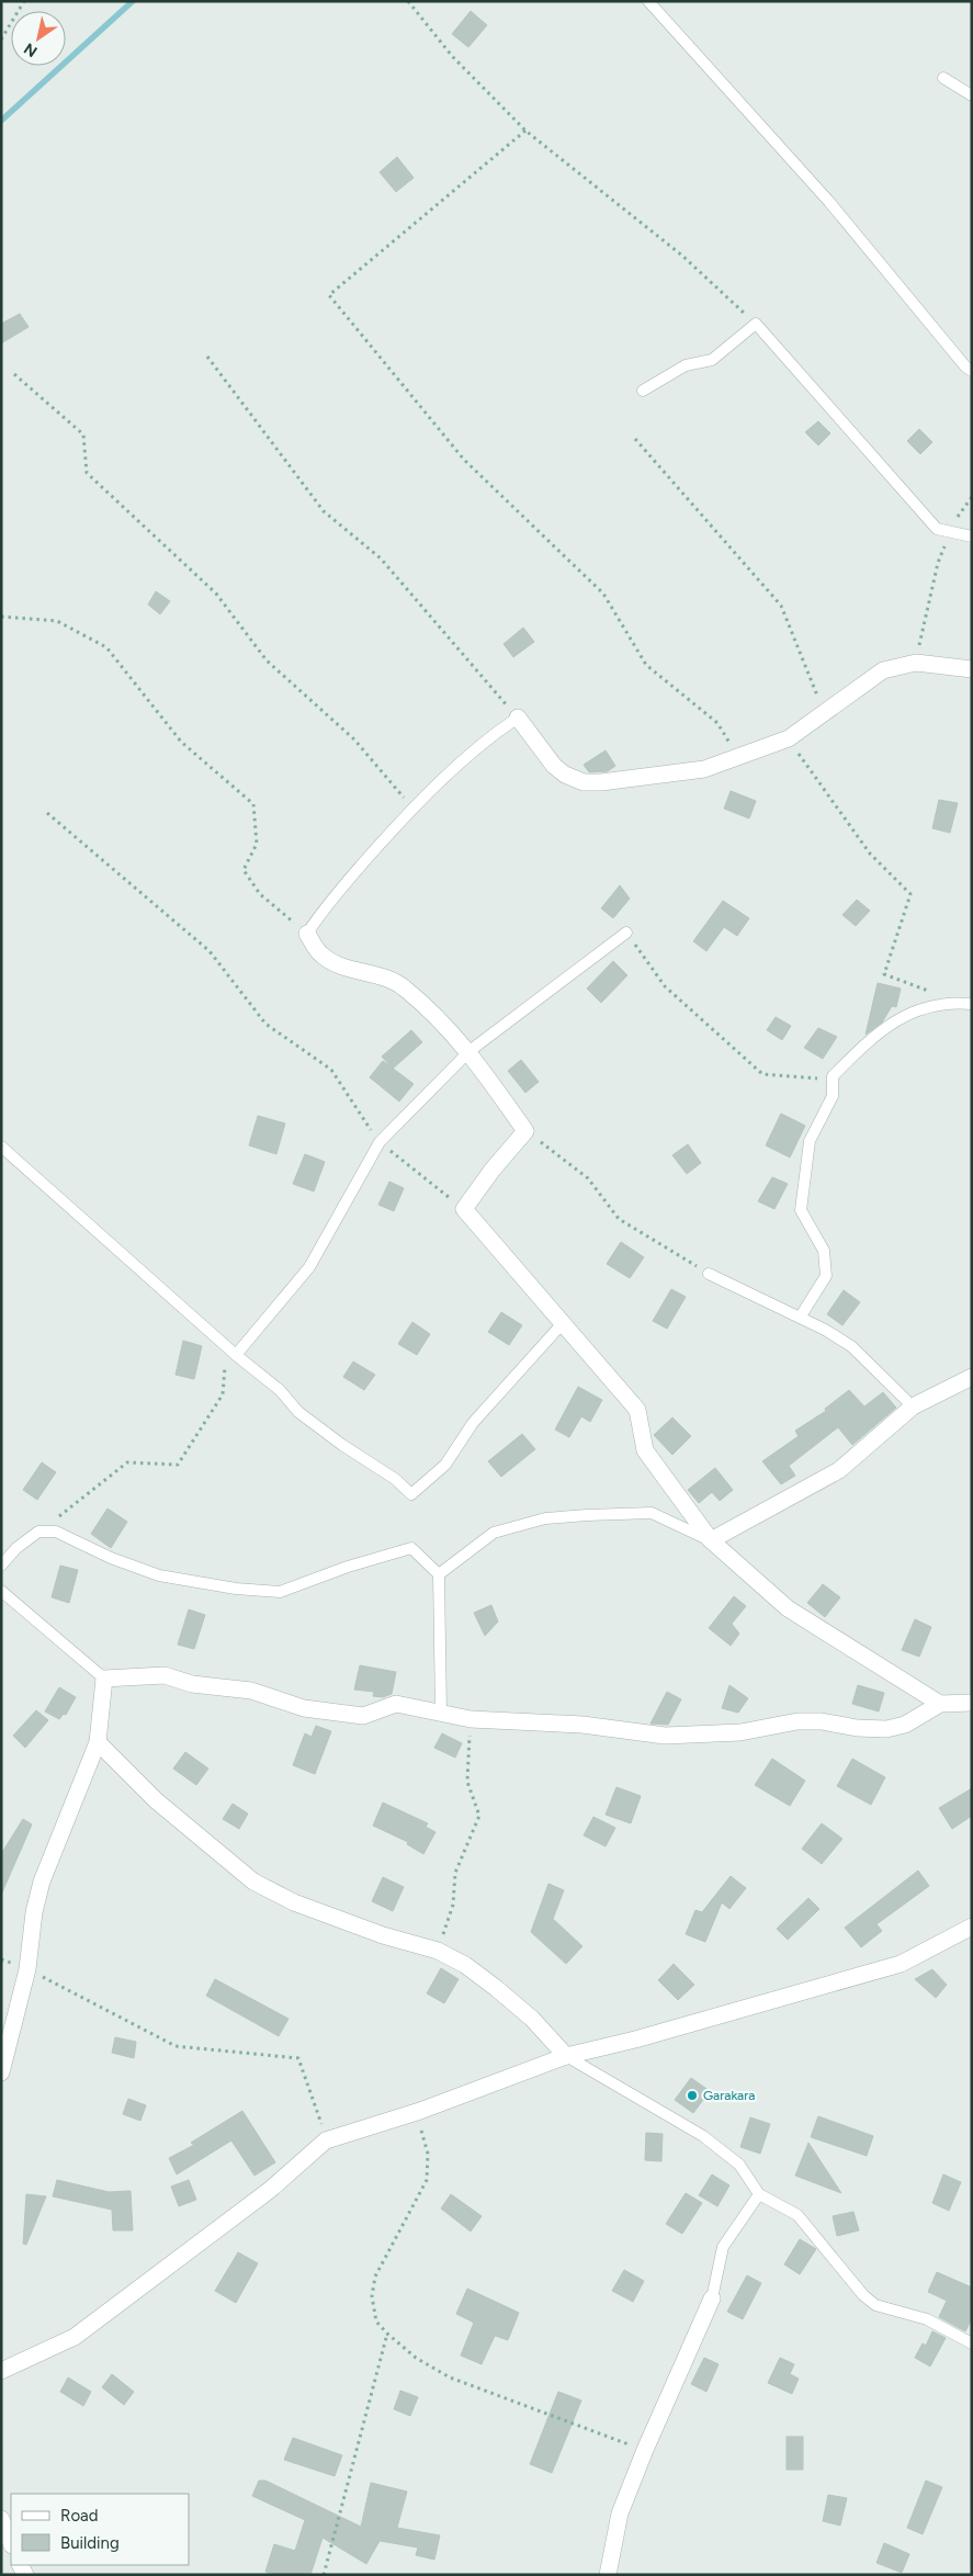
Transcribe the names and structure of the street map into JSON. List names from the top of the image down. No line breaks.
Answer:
{"places":["Garakara"],"legend":["Road","Building"],"north":"bottom left"}
